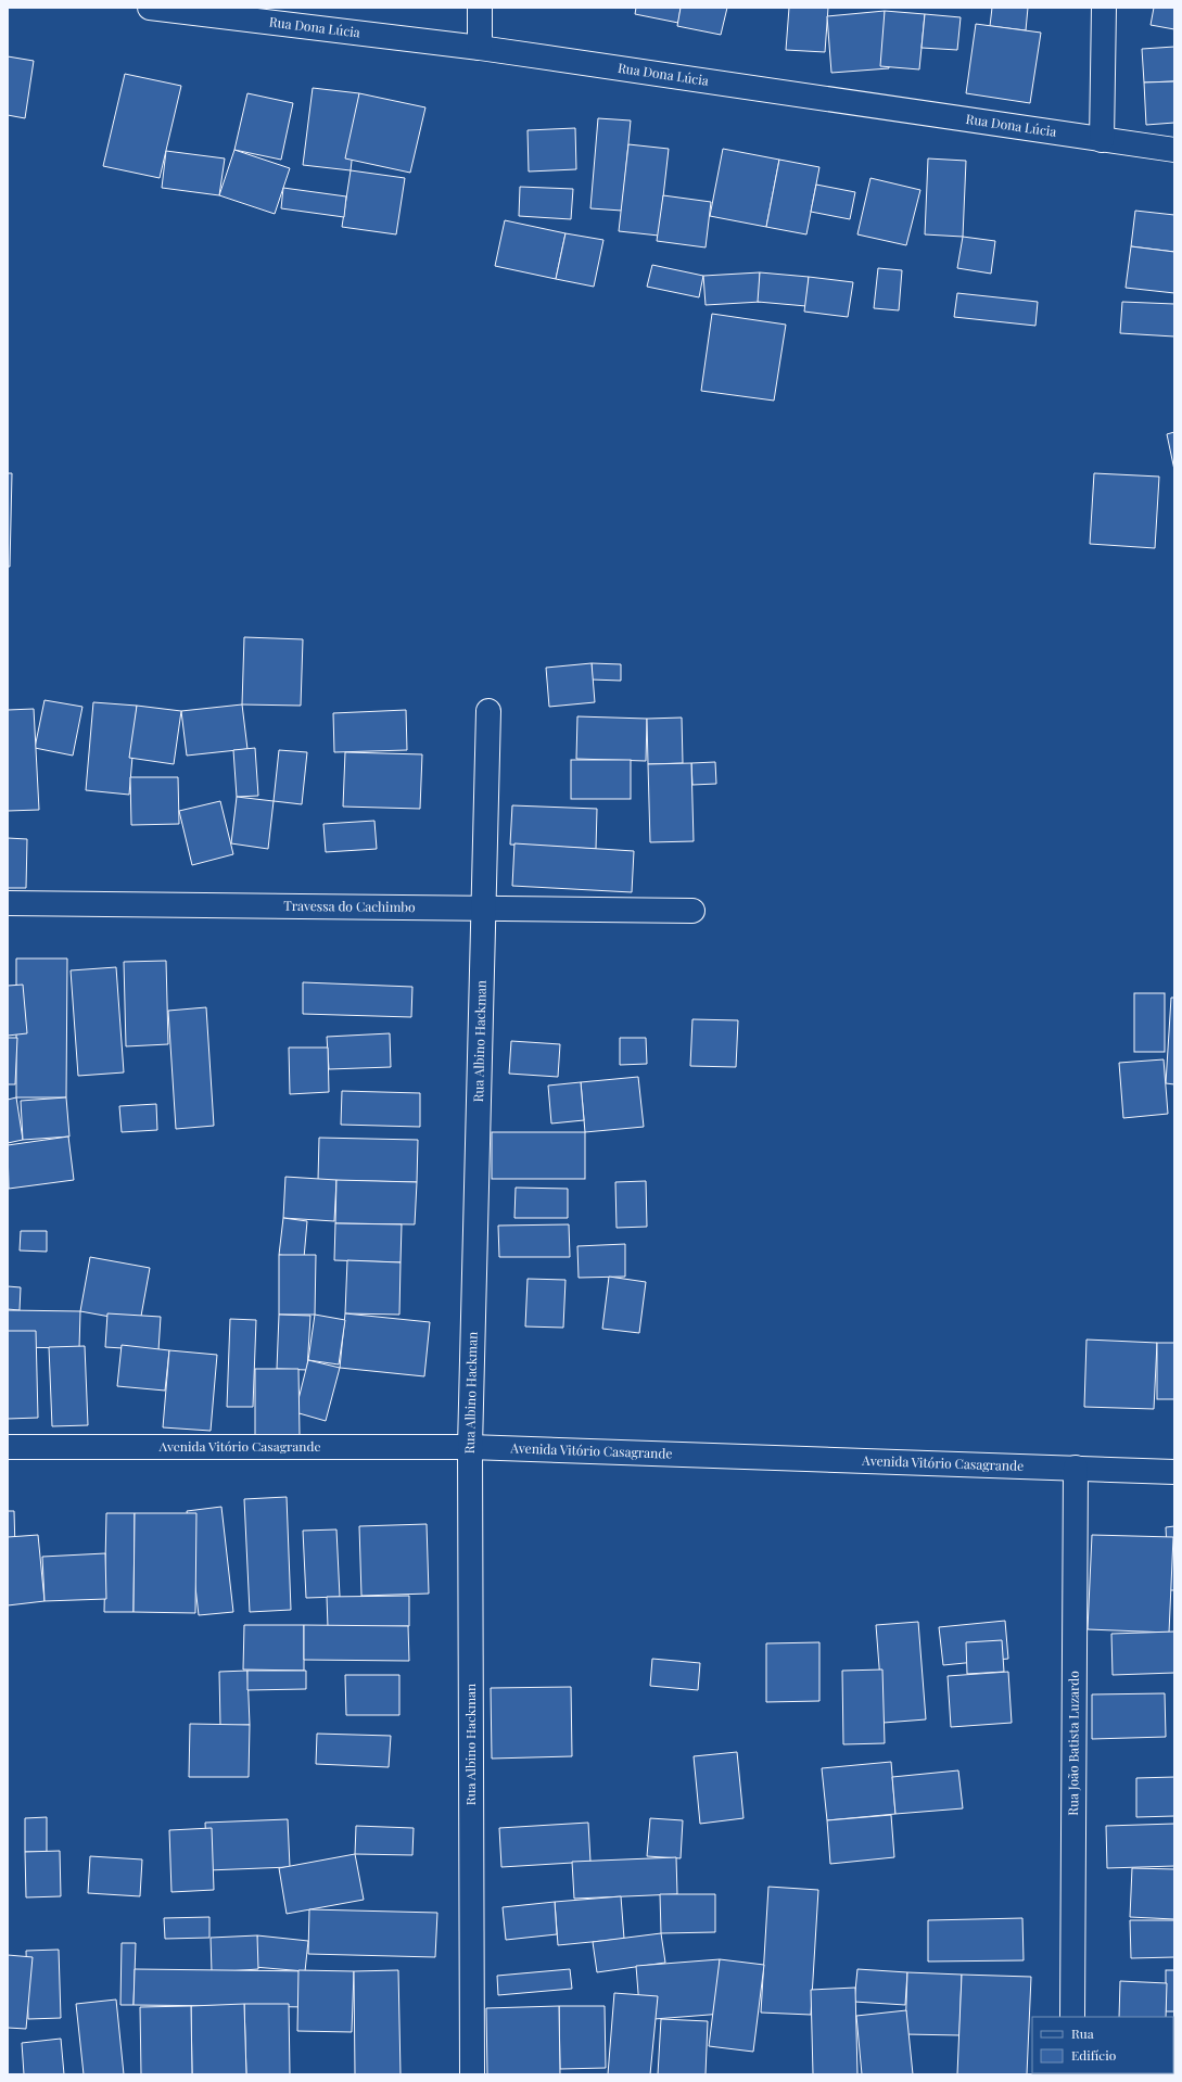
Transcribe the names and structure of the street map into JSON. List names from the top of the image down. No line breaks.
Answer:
{"streets":{"street":["Rua Dona Lúcia","Travessa do Cachimbo","Rua Albino Hackman","Avenida Vitório Casagrande","Rua João Batista Luzardo"]},"crossings":[["Travessa do Cachimbo","Rua Albino Hackman"],["Rua Albino Hackman","Avenida Vitório Casagrande"],["Avenida Vitório Casagrande","Rua João Batista Luzardo"]],"legend":["Rua","Edifício"]}
